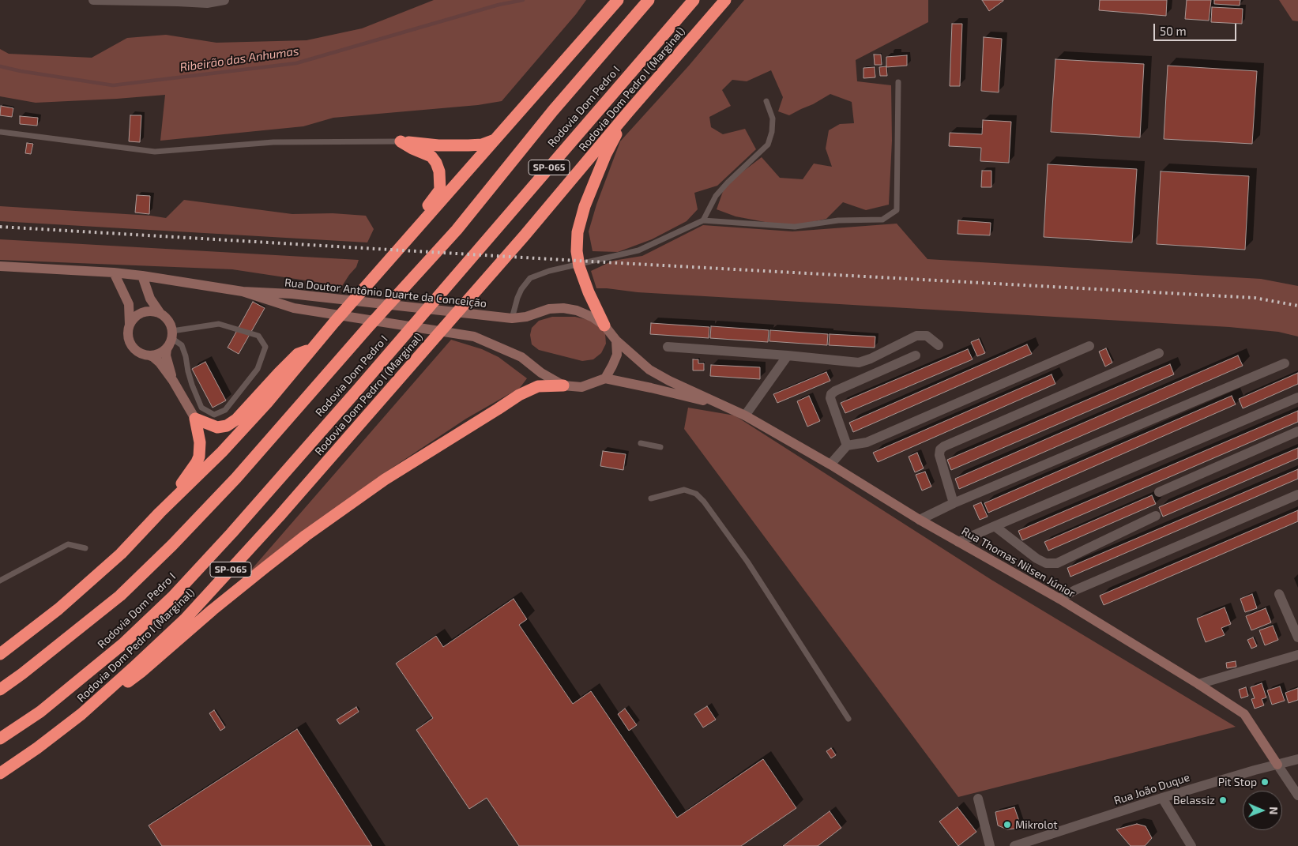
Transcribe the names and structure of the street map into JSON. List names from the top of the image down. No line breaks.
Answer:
{"streets":{"highway":["Rodovia Dom Pedro I (Marginal)","Rodovia Dom Pedro I","SP-065"],"street":["Rua Doutor Antônio Duarte da Conceição","Rua Thomas Nilsen Júnior","Rua João Duque"]},"crossings":[["Rua Doutor Antônio Duarte da Conceição","Rua Thomas Nilsen Júnior"],["Rua Thomas Nilsen Júnior","Rua João Duque"]],"water":["Ribeirão das Anhumas"],"places":["Pit Stop","Belassiz","Mikrolot"],"scale_bar":"50 m","north":"right"}
